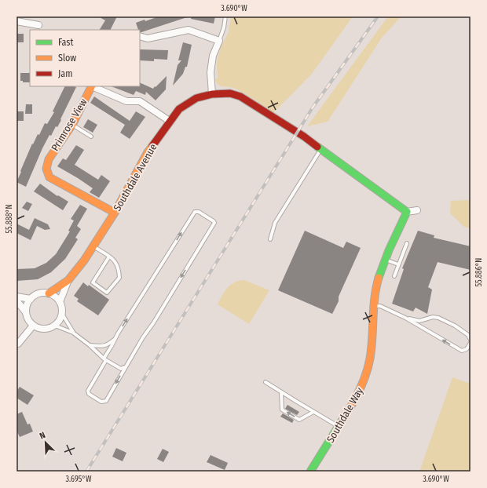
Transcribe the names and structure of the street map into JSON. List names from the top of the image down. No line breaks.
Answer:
{"streets":{"street":["Primrose View","Southdale Avenue","Southdale Way"]},"crossings":[["Primrose View","Southdale Avenue"],["Southdale Avenue","Southdale Way"]],"legend":["Fast","Slow","Jam"],"north":"top left","coordinates":["3.690°W","55.888°N","55.886°N","3.695°W"]}
